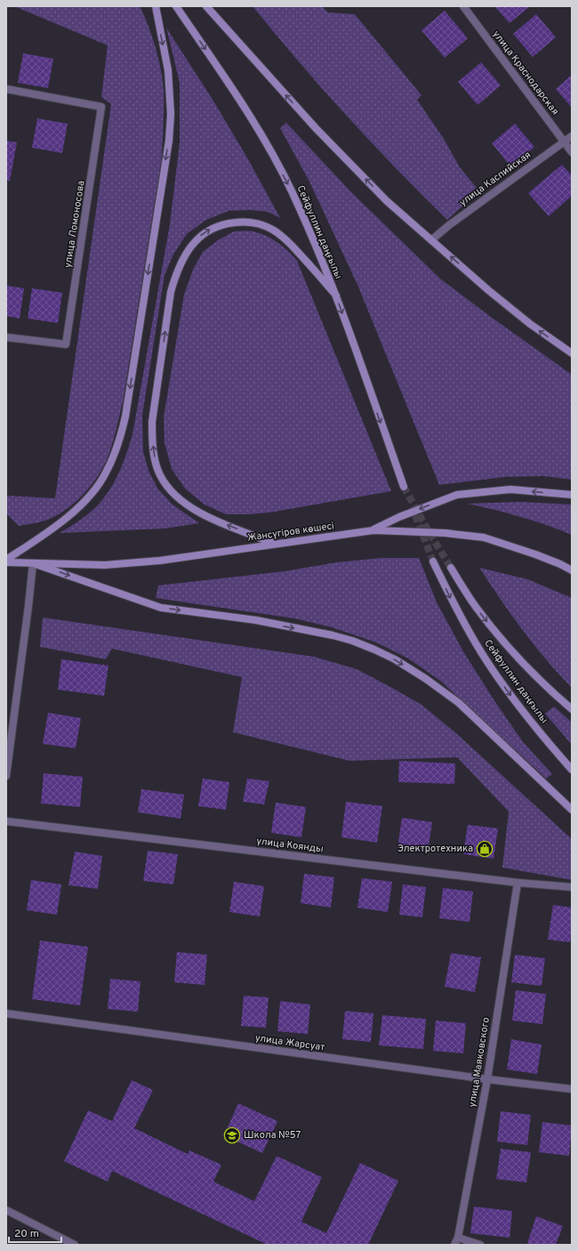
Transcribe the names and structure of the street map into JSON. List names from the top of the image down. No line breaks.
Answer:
{"streets":{"main road":["Сейфуллин даңғылы","Жансүгіров көшесі"],"street":["улица Краснодарская","улица Каспийская","улица Ломоносова","улица Коянды","улица Жарсуат","улица Маяковского"]},"crossings":[["улица Краснодарская","улица Каспийская"],["улица Коянды","улица Маяковского"],["улица Жарсуат","улица Маяковского"]],"places":{"shop":["Электротехника"],"school or university":["Школа №57"]},"scale_bar":"20 m"}
